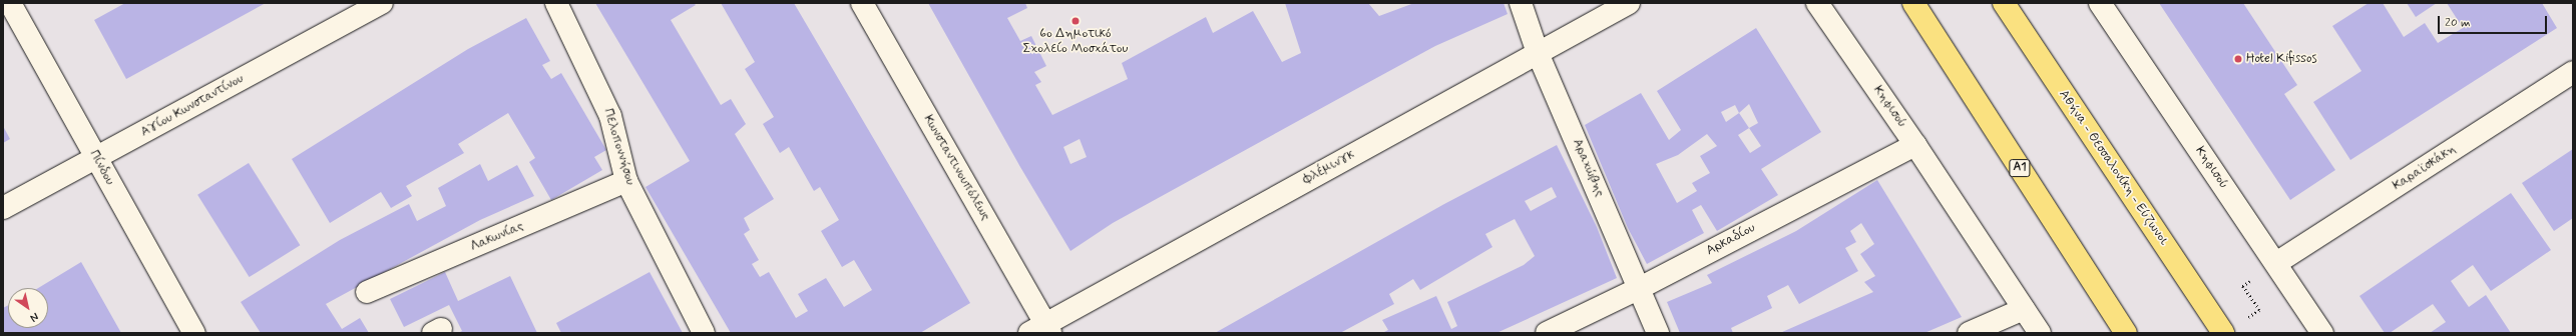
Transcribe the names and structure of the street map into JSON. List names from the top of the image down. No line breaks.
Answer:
{"streets":{"highway":["Α1","Αθήνα - Θεσσαλονίκη - Εύζωνοι"],"street":["Αγίου Κωνσταντίνου","Κηφισού","Πελοποννήσου","Πίνδου","Κωνσταντινουπόλεως","Φλέμινγκ","Αραχώβης","Καραϊσκάκη","Λακωνίας","Αρκαδίου"]},"crossings":[["Αγίου Κωνσταντίνου","Πίνδου"],["Κηφισού","Καραϊσκάκη"],["Κηφισού","Αρκαδίου"],["Πελοποννήσου","Λακωνίας"],["Κωνσταντινουπόλεως","Φλέμινγκ"],["Φλέμινγκ","Αραχώβης"],["Αραχώβης","Αρκαδίου"]],"places":["6ο Δημοτικό Σχολείο Μοσχάτου","Hotel Kifissos"],"scale_bar":"20 m","north":"bottom right"}
